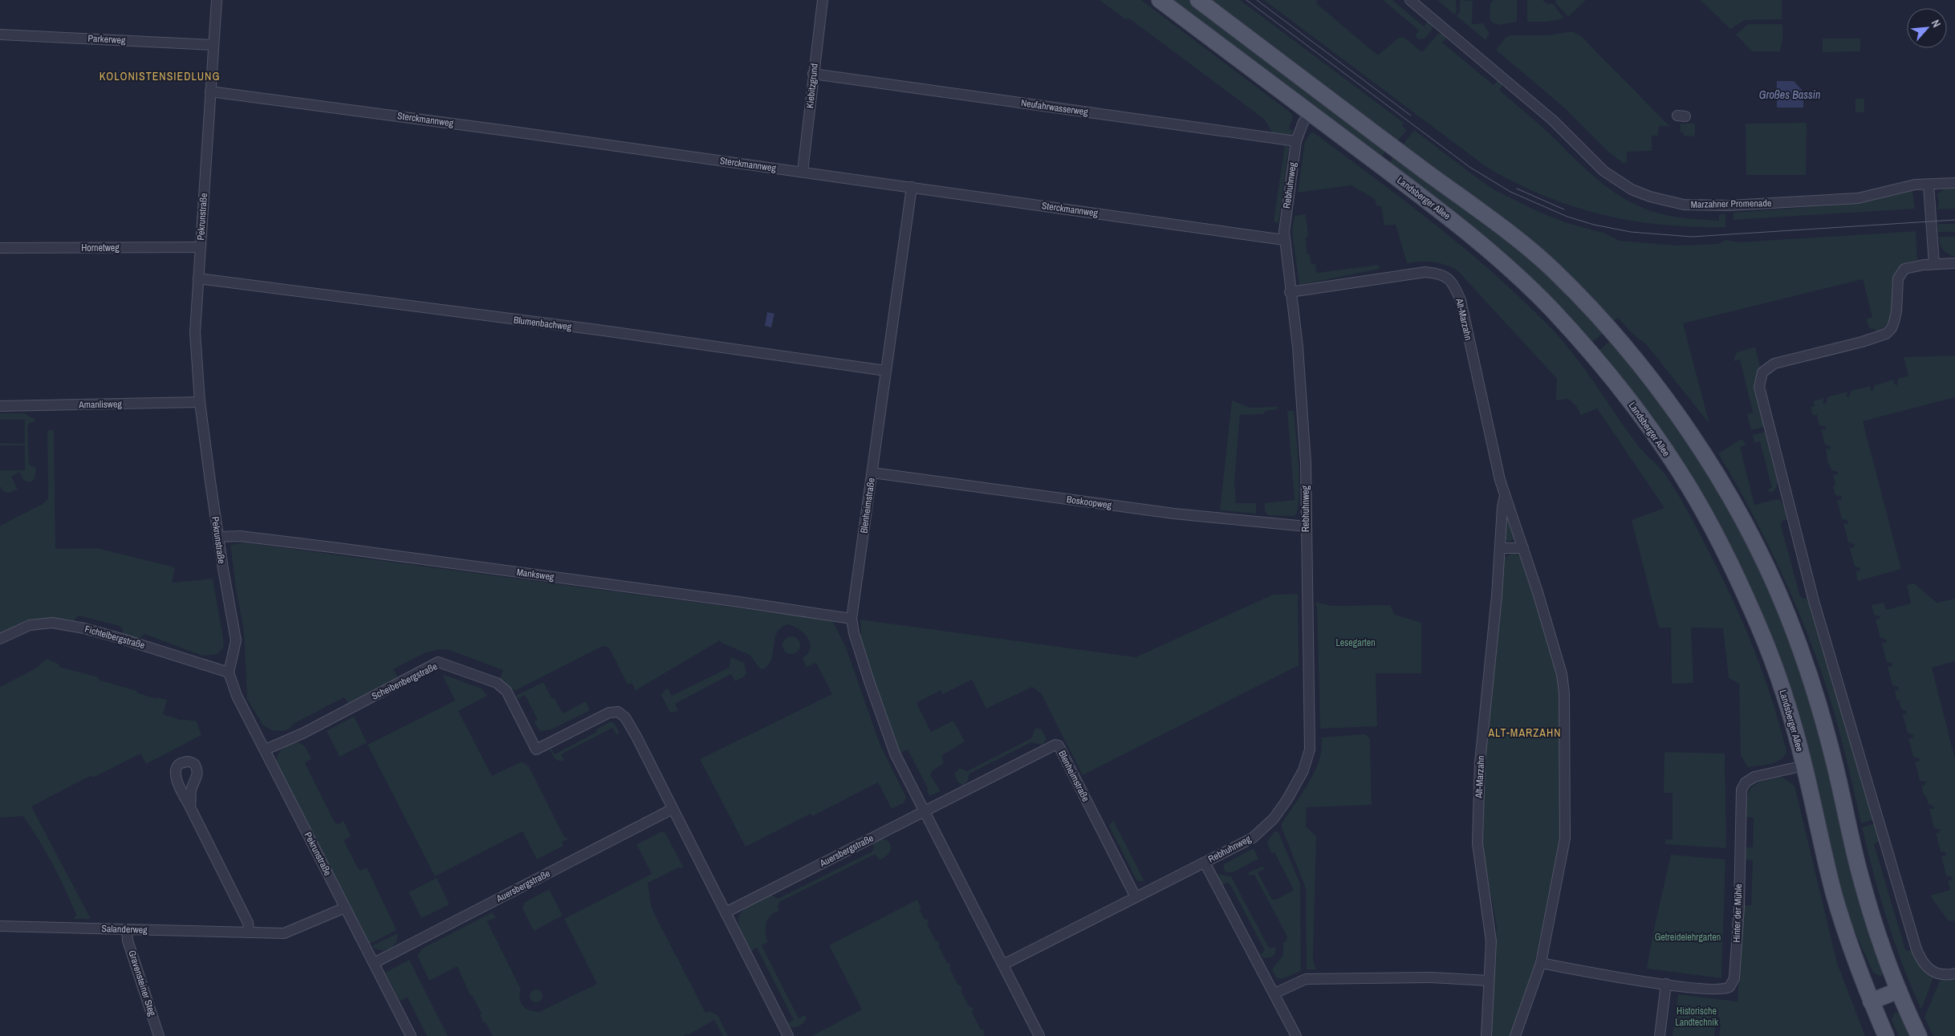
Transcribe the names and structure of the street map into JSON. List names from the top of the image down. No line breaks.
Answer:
{"streets":{"main road":["Landsberger Allee"],"street":["Parkerweg","Kiebitzgrund","Neufahrwasserweg","Sterckmannweg","Rebhuhnweg","Marzahner Promenade","Pekrunstraße","Hornetweg","Alt-Marzahn","Blumenbachweg","Amanlisweg","Boskoopweg","Blenheimstraße","Manksweg","Fichtelbergstraße","Scheibenbergstraße","Auersbergstraße","Hinter der Mühle","Salanderweg","Gravensteiner Steg"]},"crossings":[["Parkerweg","Pekrunstraße"],["Kiebitzgrund","Neufahrwasserweg"],["Kiebitzgrund","Sterckmannweg"],["Neufahrwasserweg","Rebhuhnweg"],["Sterckmannweg","Rebhuhnweg"],["Sterckmannweg","Pekrunstraße"],["Sterckmannweg","Blenheimstraße"],["Rebhuhnweg","Landsberger Allee"],["Rebhuhnweg","Alt-Marzahn"],["Rebhuhnweg","Boskoopweg"],["Landsberger Allee","Hinter der Mühle"],["Pekrunstraße","Hornetweg"],["Pekrunstraße","Blumenbachweg"],["Pekrunstraße","Amanlisweg"],["Pekrunstraße","Manksweg"],["Pekrunstraße","Fichtelbergstraße"],["Pekrunstraße","Scheibenbergstraße"],["Pekrunstraße","Auersbergstraße"],["Pekrunstraße","Salanderweg"],["Blumenbachweg","Blenheimstraße"],["Boskoopweg","Blenheimstraße"],["Blenheimstraße","Manksweg"],["Blenheimstraße","Auersbergstraße"],["Scheibenbergstraße","Auersbergstraße"],["Salanderweg","Gravensteiner Steg"]],"districts":["KOLONISTENSIEDLUNG","ALT-MARZAHN"],"water":["Großes Bassin"],"parks":["Lesegarten","Getreidelehrgarten","Historische Landtechnik"],"north":"top right"}
